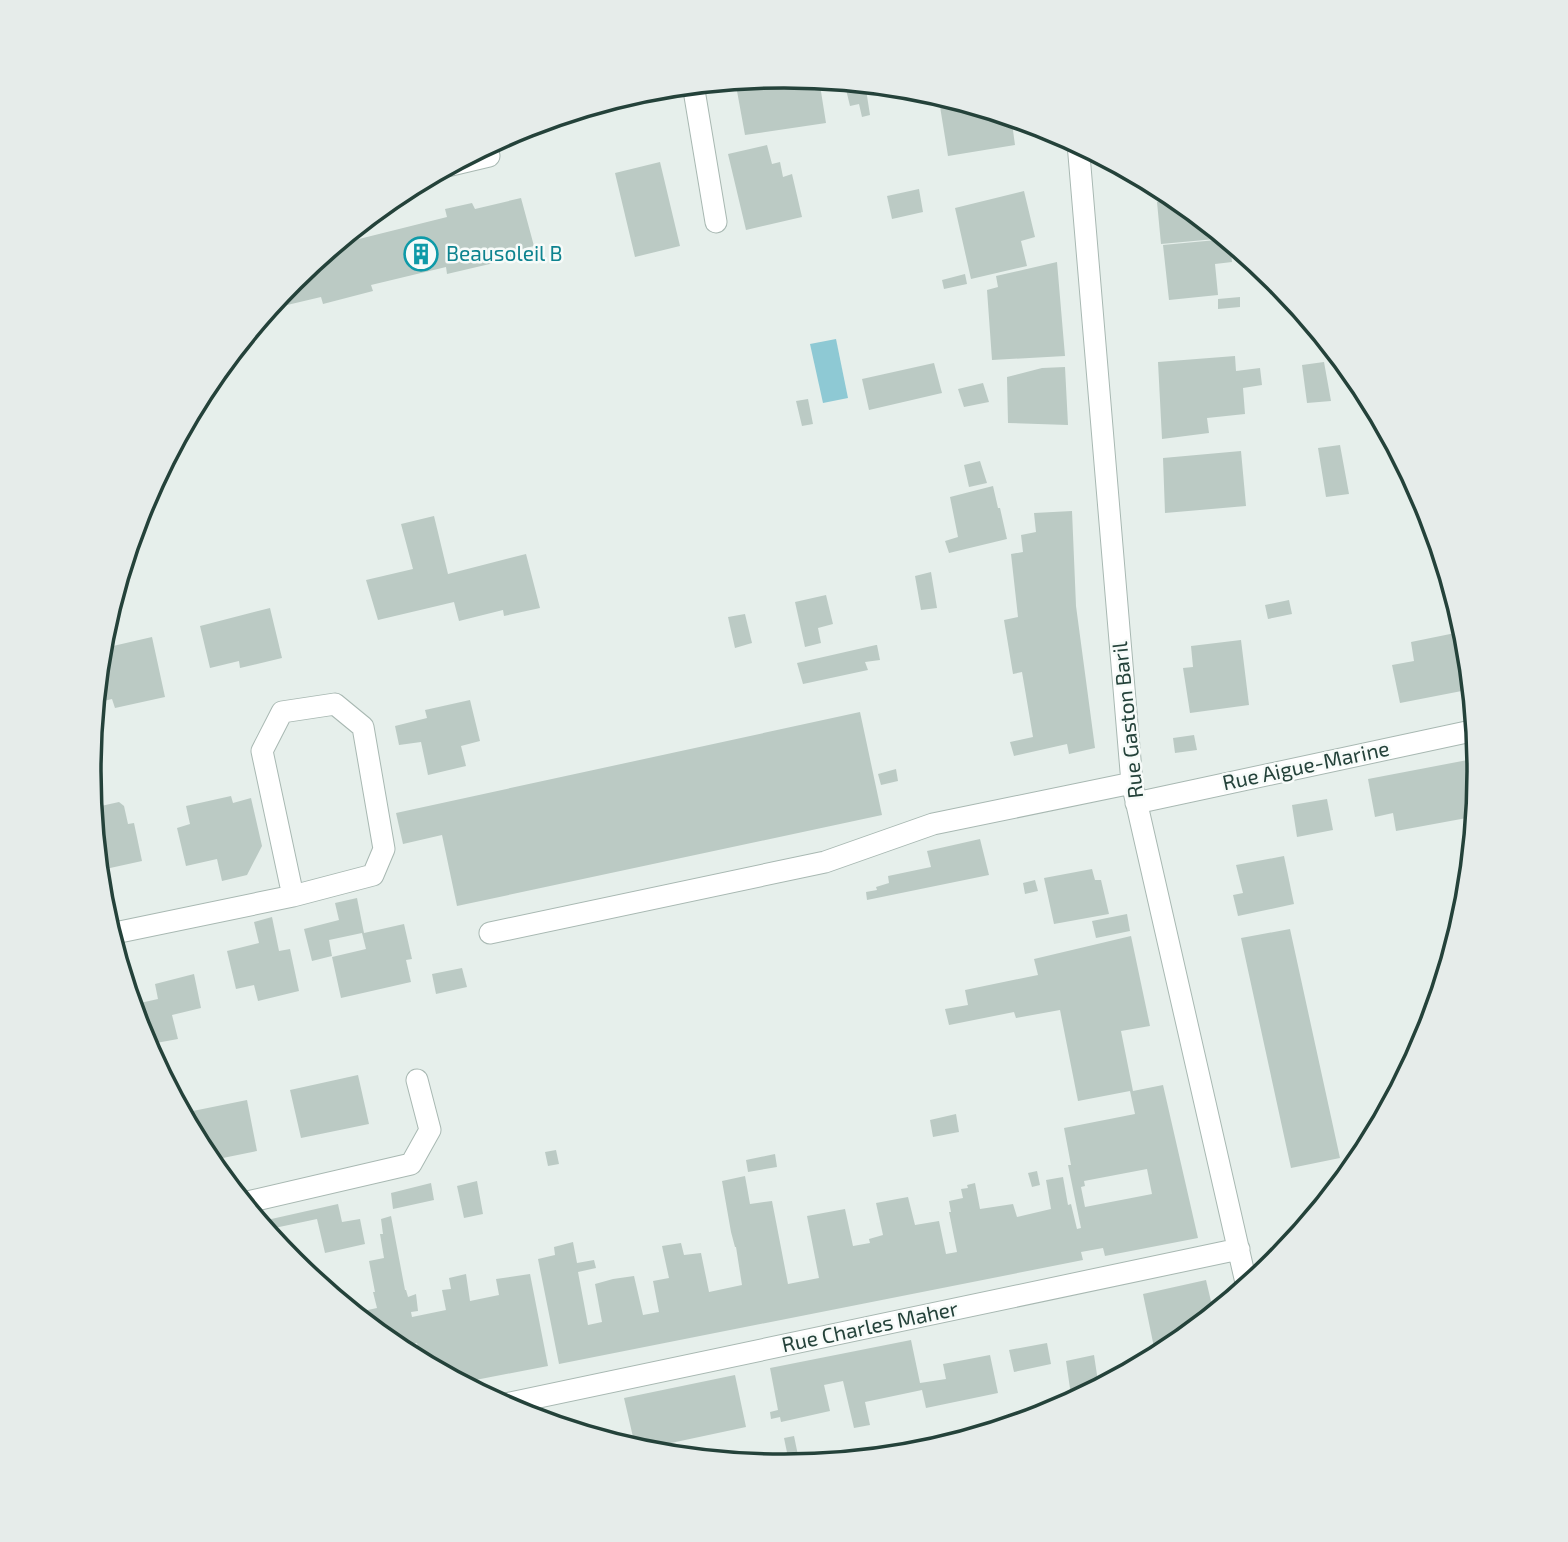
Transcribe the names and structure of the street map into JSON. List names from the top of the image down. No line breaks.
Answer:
{"streets":{"street":["Rue Gaston Baril","Rue Aigue-Marine","Rue Charles Maher"]},"crossings":[["Rue Gaston Baril","Rue Aigue-Marine"],["Rue Gaston Baril","Rue Charles Maher"]],"places":{"building":["Beausoleil B"]}}
